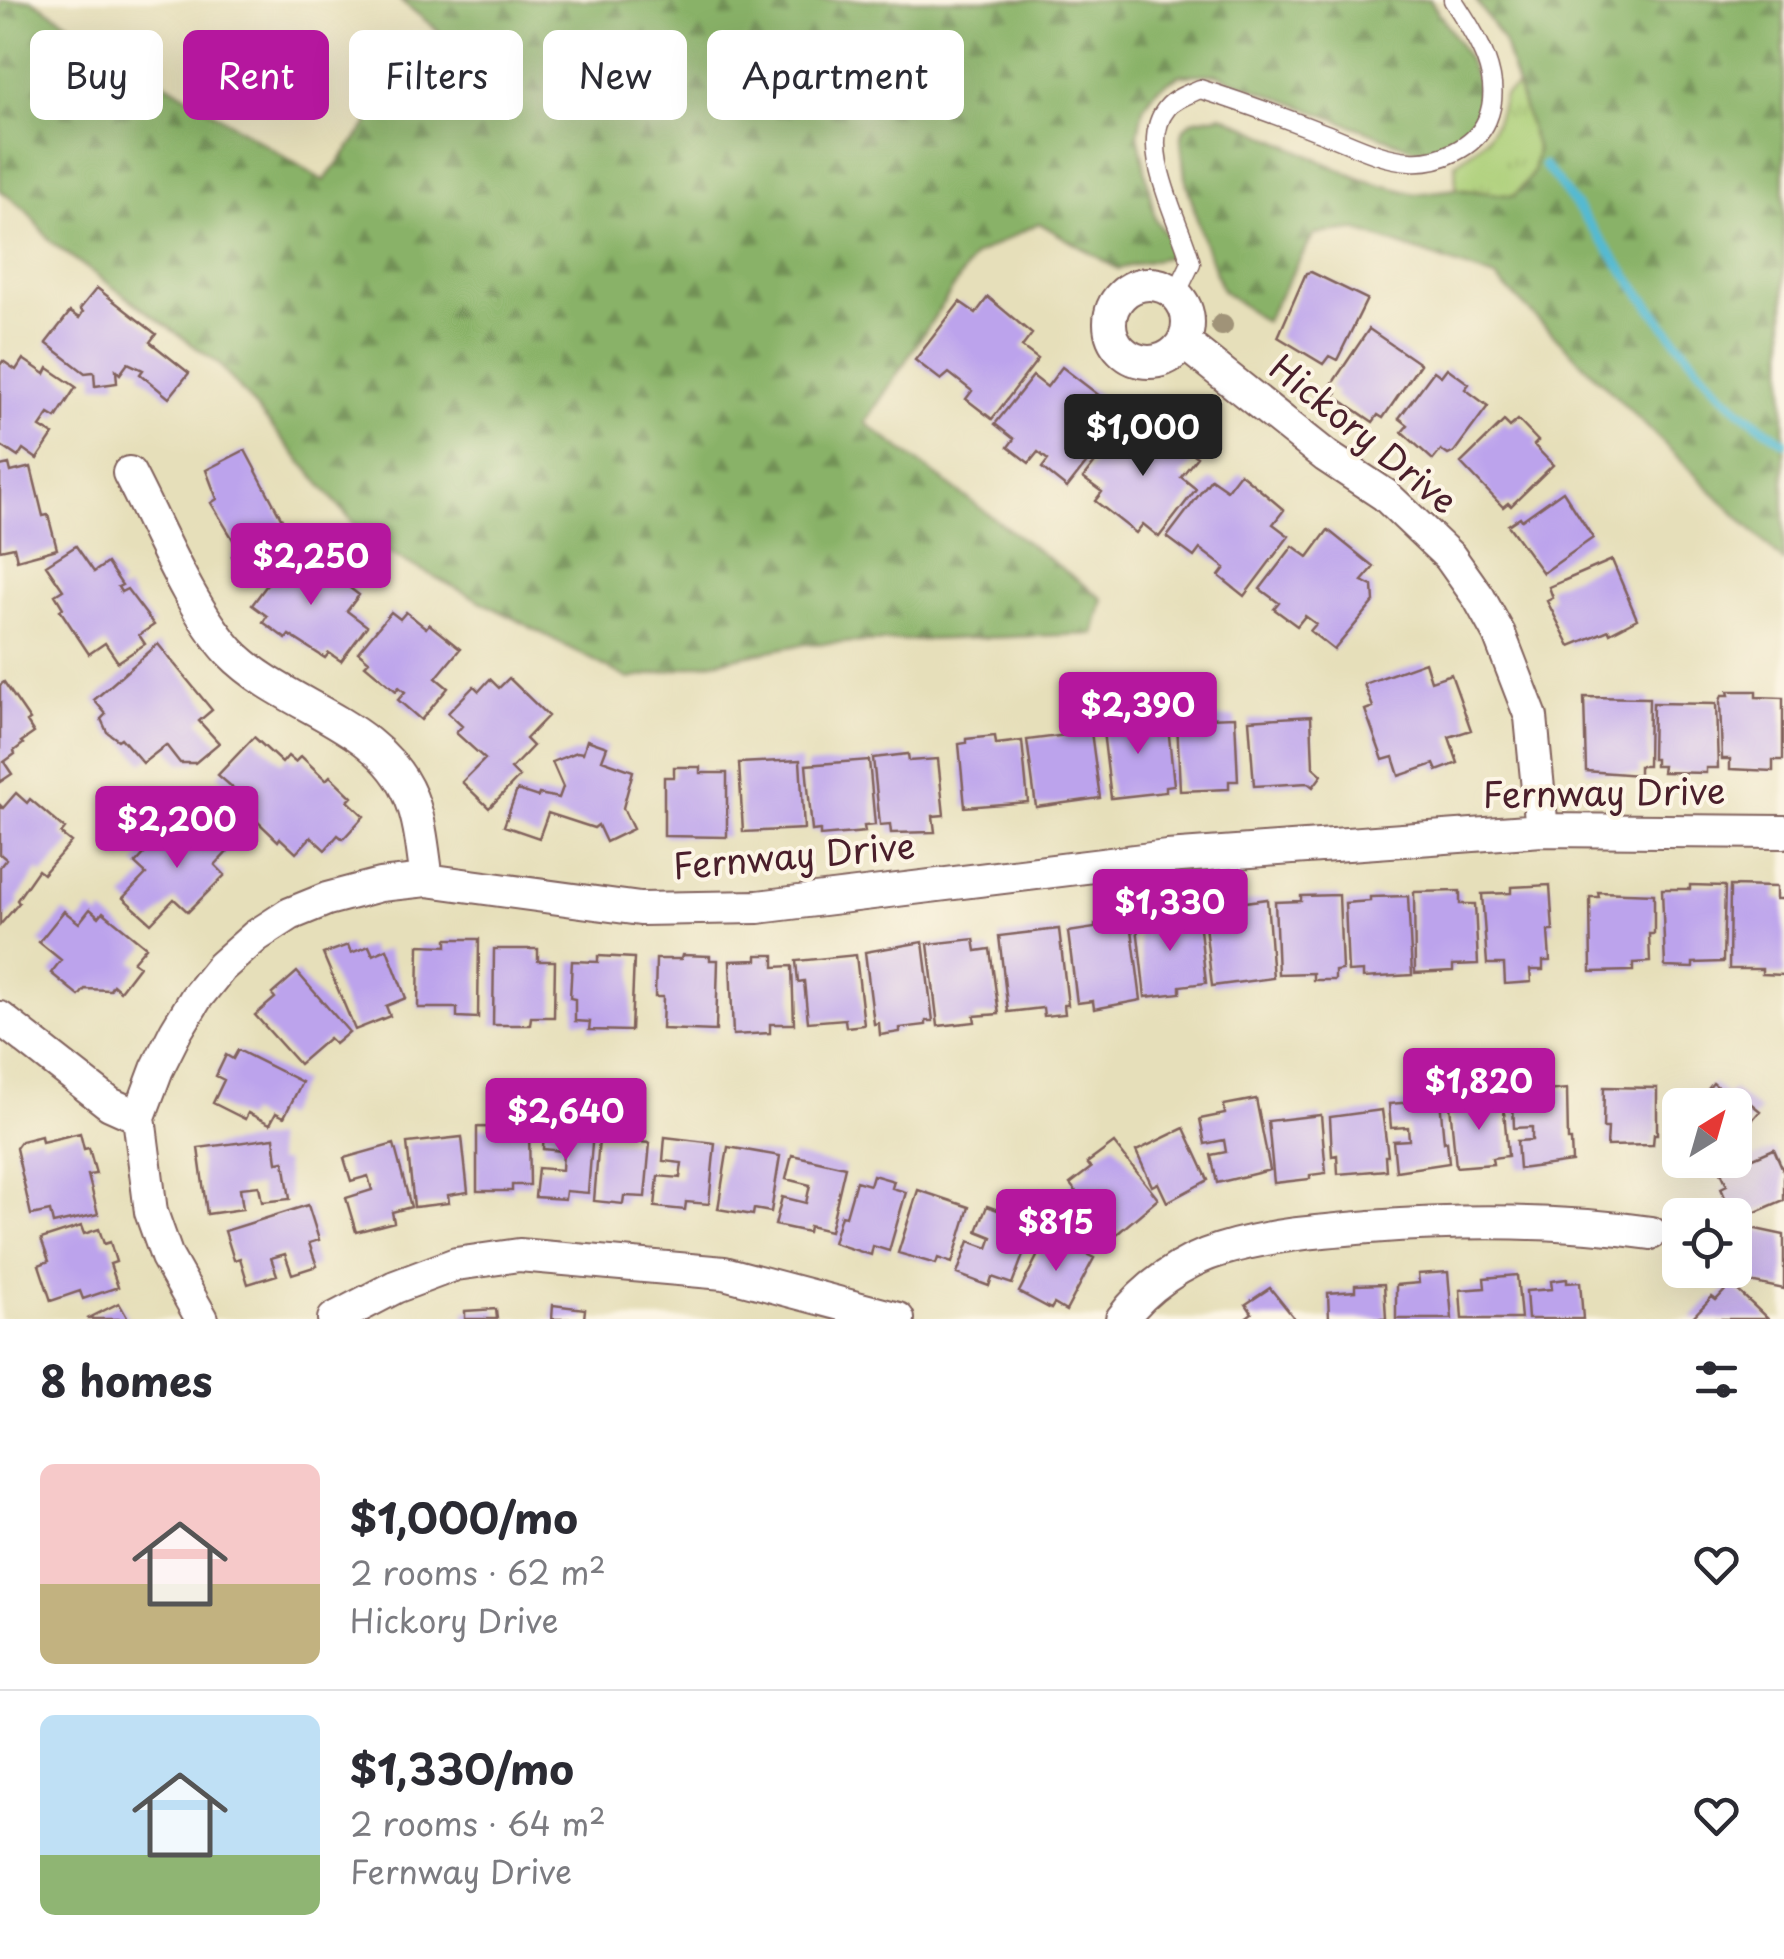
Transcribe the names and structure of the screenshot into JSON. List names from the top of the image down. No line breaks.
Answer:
{"streets":{"street":["Hickory Drive","Fernway Drive"]},"crossings":[["Hickory Drive","Fernway Drive"]],"north":"top right","page":{"chip":["Buy","Rent","Filters","New","Apartment"],"price":["$1,000","$2,250","$2,390","$2,200","$1,330","$1,820","$2,640","$815"],"heading":"8 homes","list":[{"name":"$1,000/mo","note":"2 rooms · 62 m² · Hickory Drive"},{"name":"$1,330/mo","note":"2 rooms · 64 m² · Fernway Drive"}]}}
